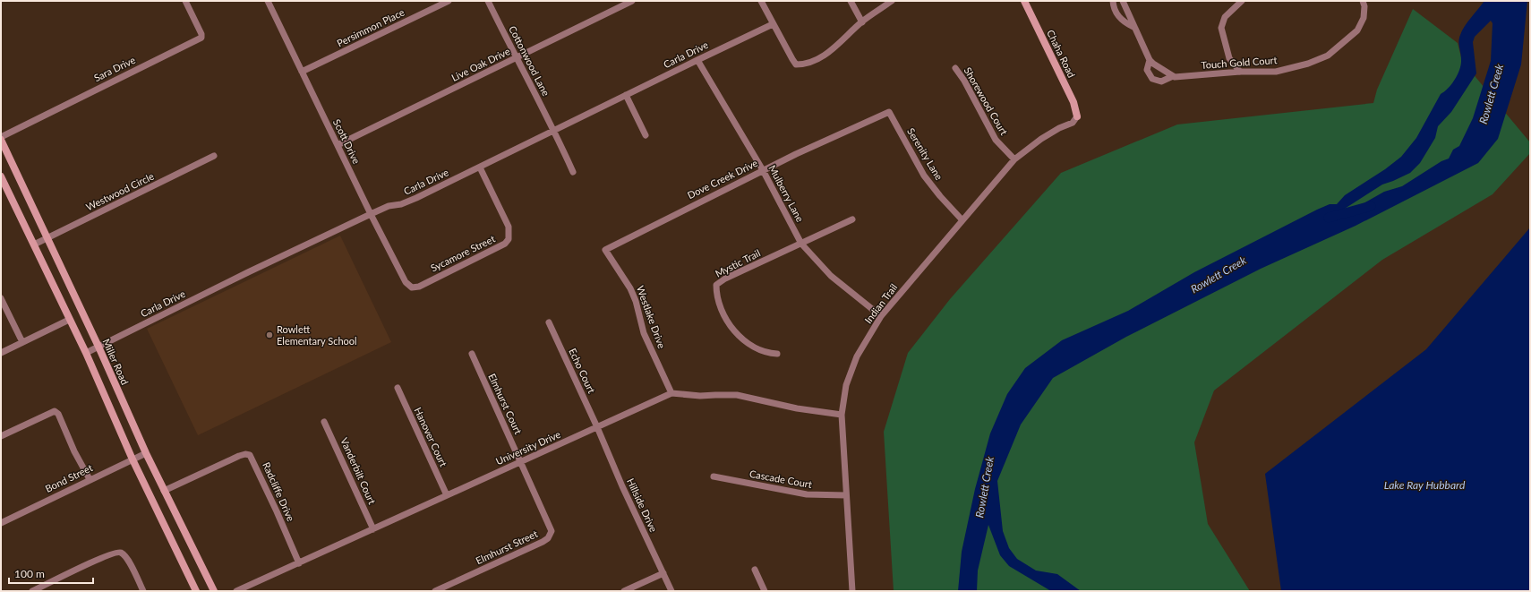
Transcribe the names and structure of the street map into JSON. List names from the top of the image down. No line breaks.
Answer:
{"streets":{"main road":["Chaha Road","Miller Road"],"street":["Persimmon Place","Carla Drive","Cottonwood Lane","Touch Gold Court","Live Oak Drive","Sara Drive","Shorewood Court","Scott Drive","Serenity Lane","Dove Creek Drive","Westwood Circle","Mulberry Lane","Sycamore Street","Mystic Trail","Indian Trail","Westlake Drive","Echo Court","Elmhurst Court","Hanover Court","University Drive","Vanderbilt Court","Bond Street","Cascade Court","Radcliffe Drive","Hillside Drive","Elmhurst Street"]},"crossings":[["Persimmon Place","Scott Drive"],["Chaha Road","Indian Trail"],["Carla Drive","Cottonwood Lane"],["Carla Drive","Scott Drive"],["Carla Drive","Mulberry Lane"],["Carla Drive","Sycamore Street"],["Carla Drive","Miller Road"],["Cottonwood Lane","Live Oak Drive"],["Live Oak Drive","Scott Drive"],["Shorewood Court","Indian Trail"],["Scott Drive","Sycamore Street"],["Serenity Lane","Dove Creek Drive"],["Serenity Lane","Indian Trail"],["Dove Creek Drive","Mulberry Lane"],["Dove Creek Drive","Westlake Drive"],["Westwood Circle","Miller Road"],["Mulberry Lane","Mystic Trail"],["Mulberry Lane","Indian Trail"],["Indian Trail","University Drive"],["Indian Trail","Cascade Court"],["Westlake Drive","University Drive"],["Miller Road","Bond Street"],["Miller Road","Radcliffe Drive"],["Echo Court","University Drive"],["Echo Court","Hillside Drive"],["Elmhurst Court","University Drive"],["Elmhurst Court","Elmhurst Street"],["Hanover Court","University Drive"],["University Drive","Vanderbilt Court"],["University Drive","Radcliffe Drive"],["University Drive","Hillside Drive"],["University Drive","Elmhurst Street"]],"water":["Rowlett Creek","Lake Ray Hubbard"],"places":["Rowlett Elementary School"],"scale_bar":"100 m"}
